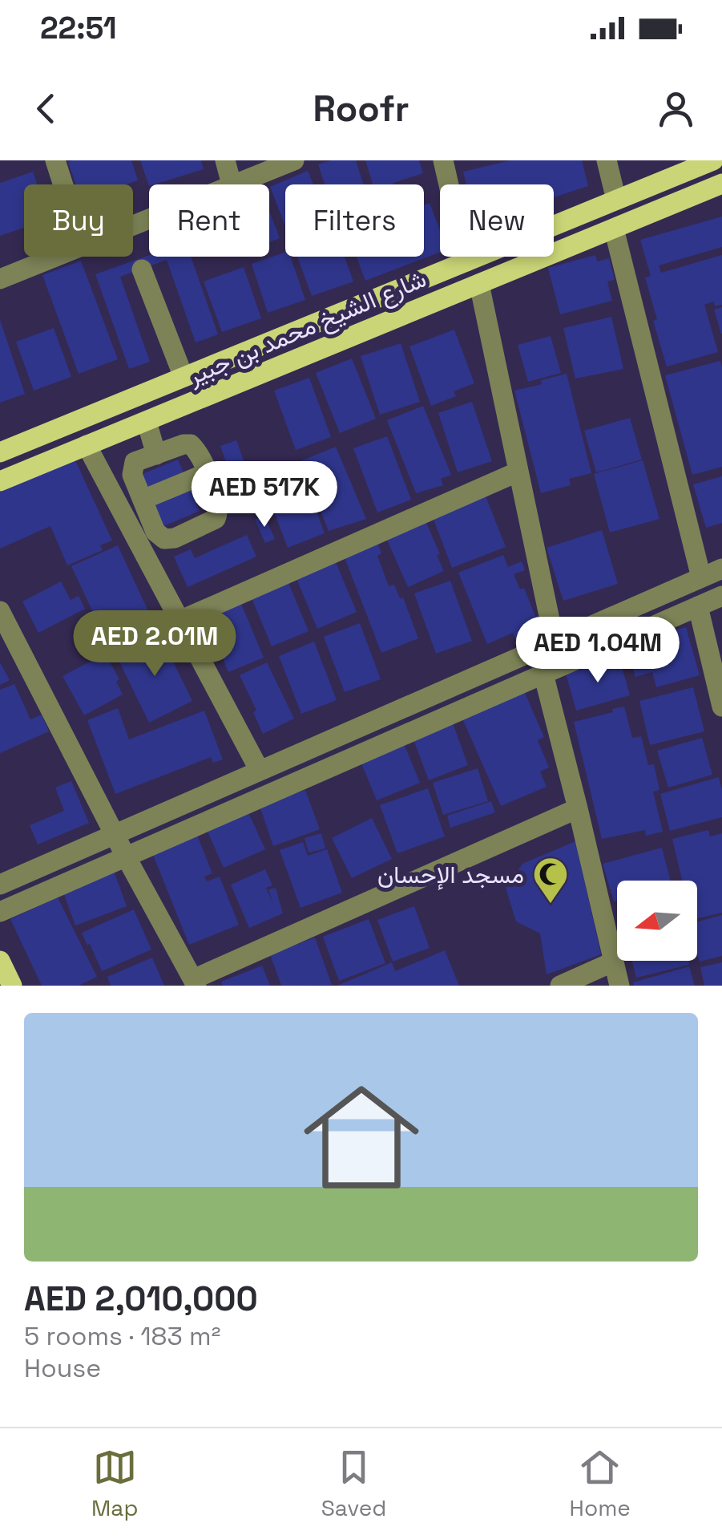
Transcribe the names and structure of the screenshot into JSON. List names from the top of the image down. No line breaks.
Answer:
{"streets":{"main road":["شارع الشيخ محمد بن جبير"]},"places":{"mosque":["مسجد الإحسان"]},"north":"left","page":{"status":"22:51","header":"Roofr","chip":["Buy","Rent","Filters","New"],"price":["AED 517K","AED 2.01M","AED 1.04M"],"list":[{"name":"AED 2,010,000","note":"5 rooms · 183 m² · House"}],"tabs":["Map","Saved","Home"]}}
